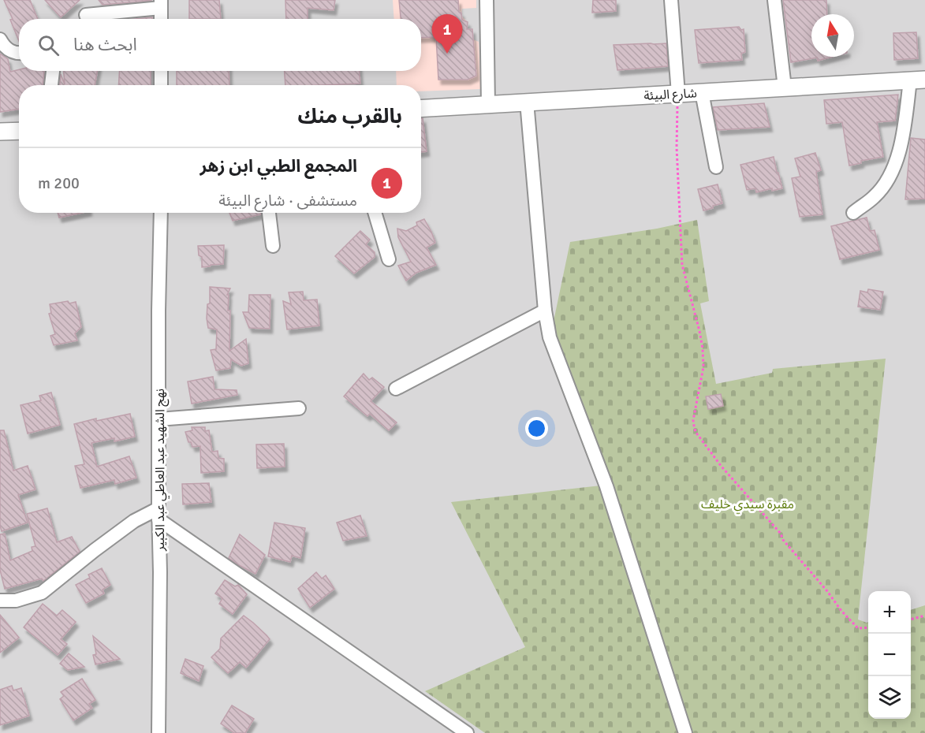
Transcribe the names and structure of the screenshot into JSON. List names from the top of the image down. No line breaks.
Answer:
{"streets":{"street":["شارع البيئة","نهج الشهيد عبد العاطي عبد الكبير"]},"parks":["مقبرة سيدي خليف"],"north":"top","page":{"pins":"1","search":"ابحث هنا","heading":"بالقرب منك","list":[{"mark":"1","name":"المجمع الطبي ابن زهر","note":"مستشفى · شارع البيئة","value":"200 m"}],"map_buttons":["+","−"]}}
